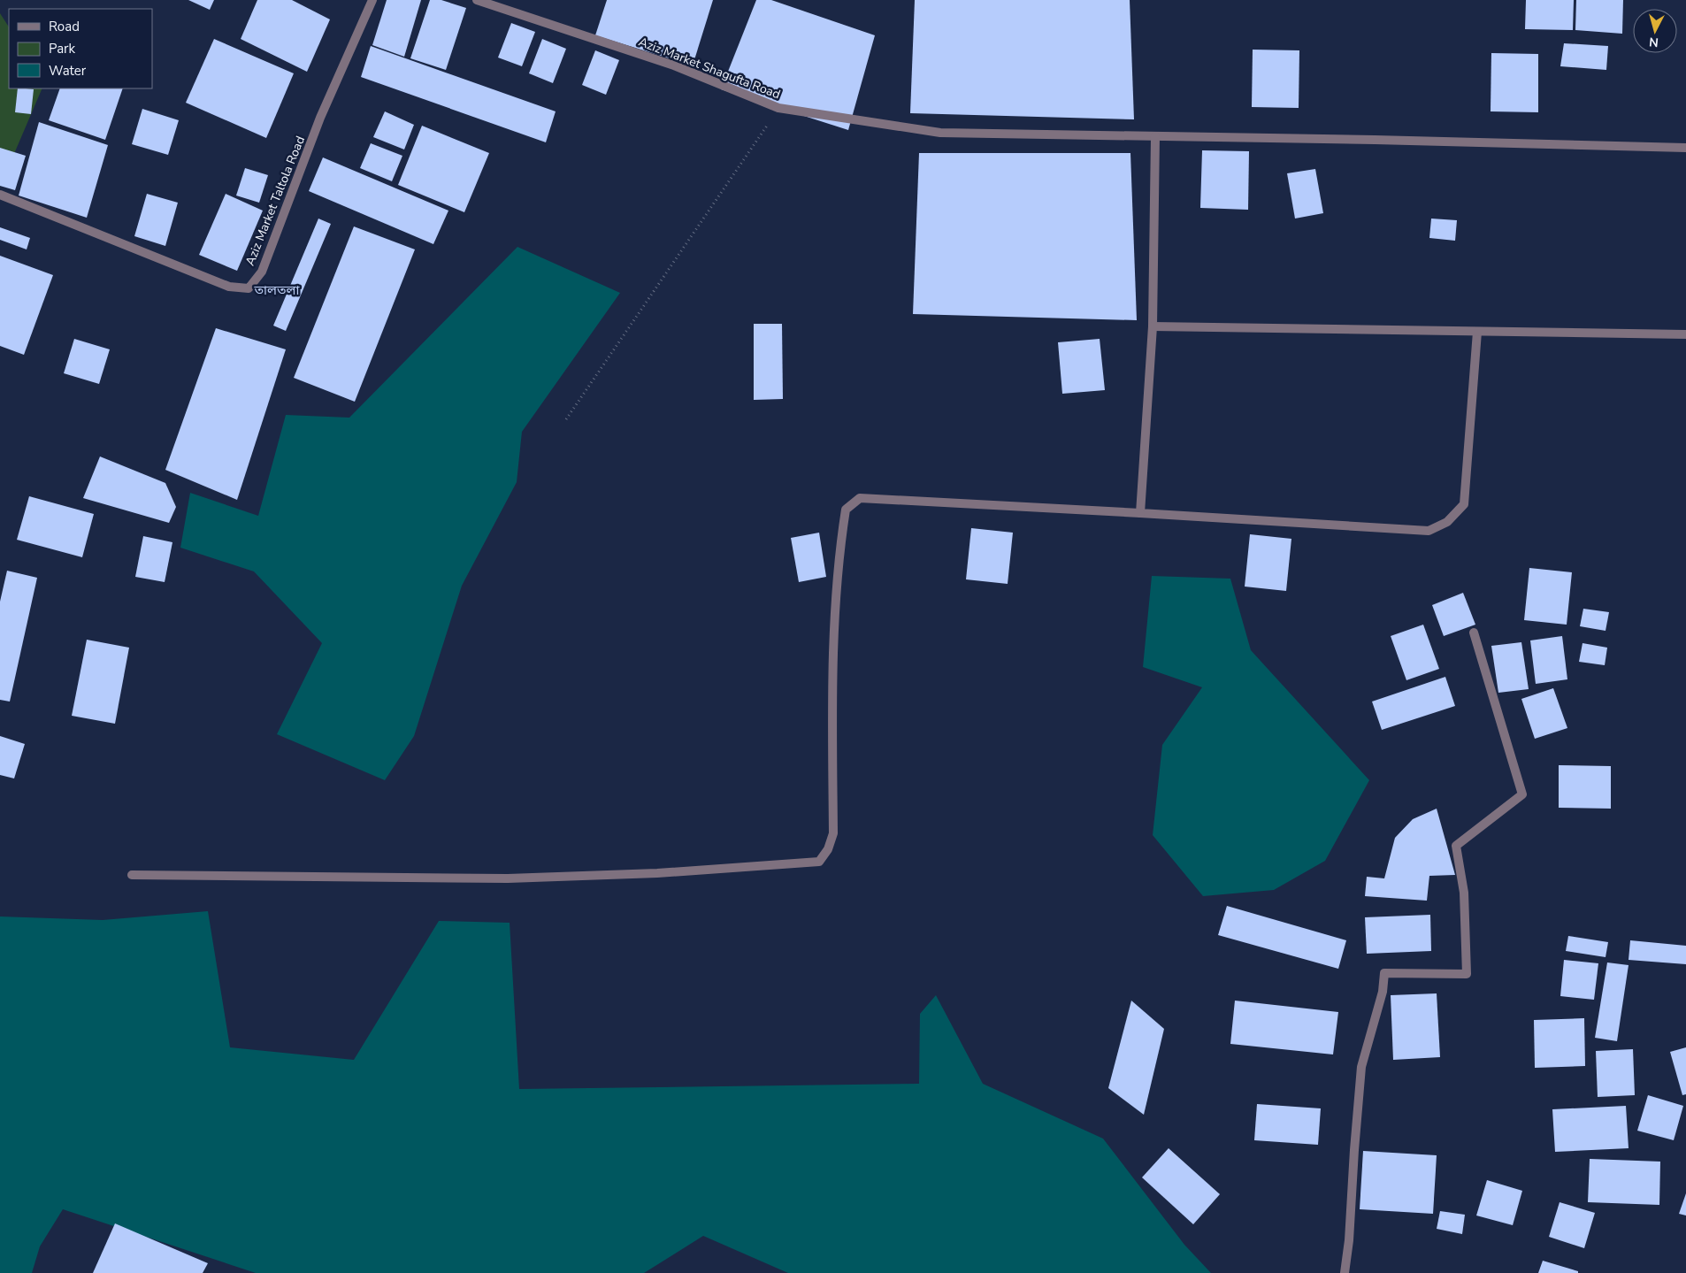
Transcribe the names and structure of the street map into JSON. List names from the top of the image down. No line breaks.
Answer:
{"streets":{"street":["Aziz Market Shagufta Road","Aziz Market Taltola Road"]},"districts":["তালতলা"],"legend":["Road","Park","Water"],"north":"bottom"}
